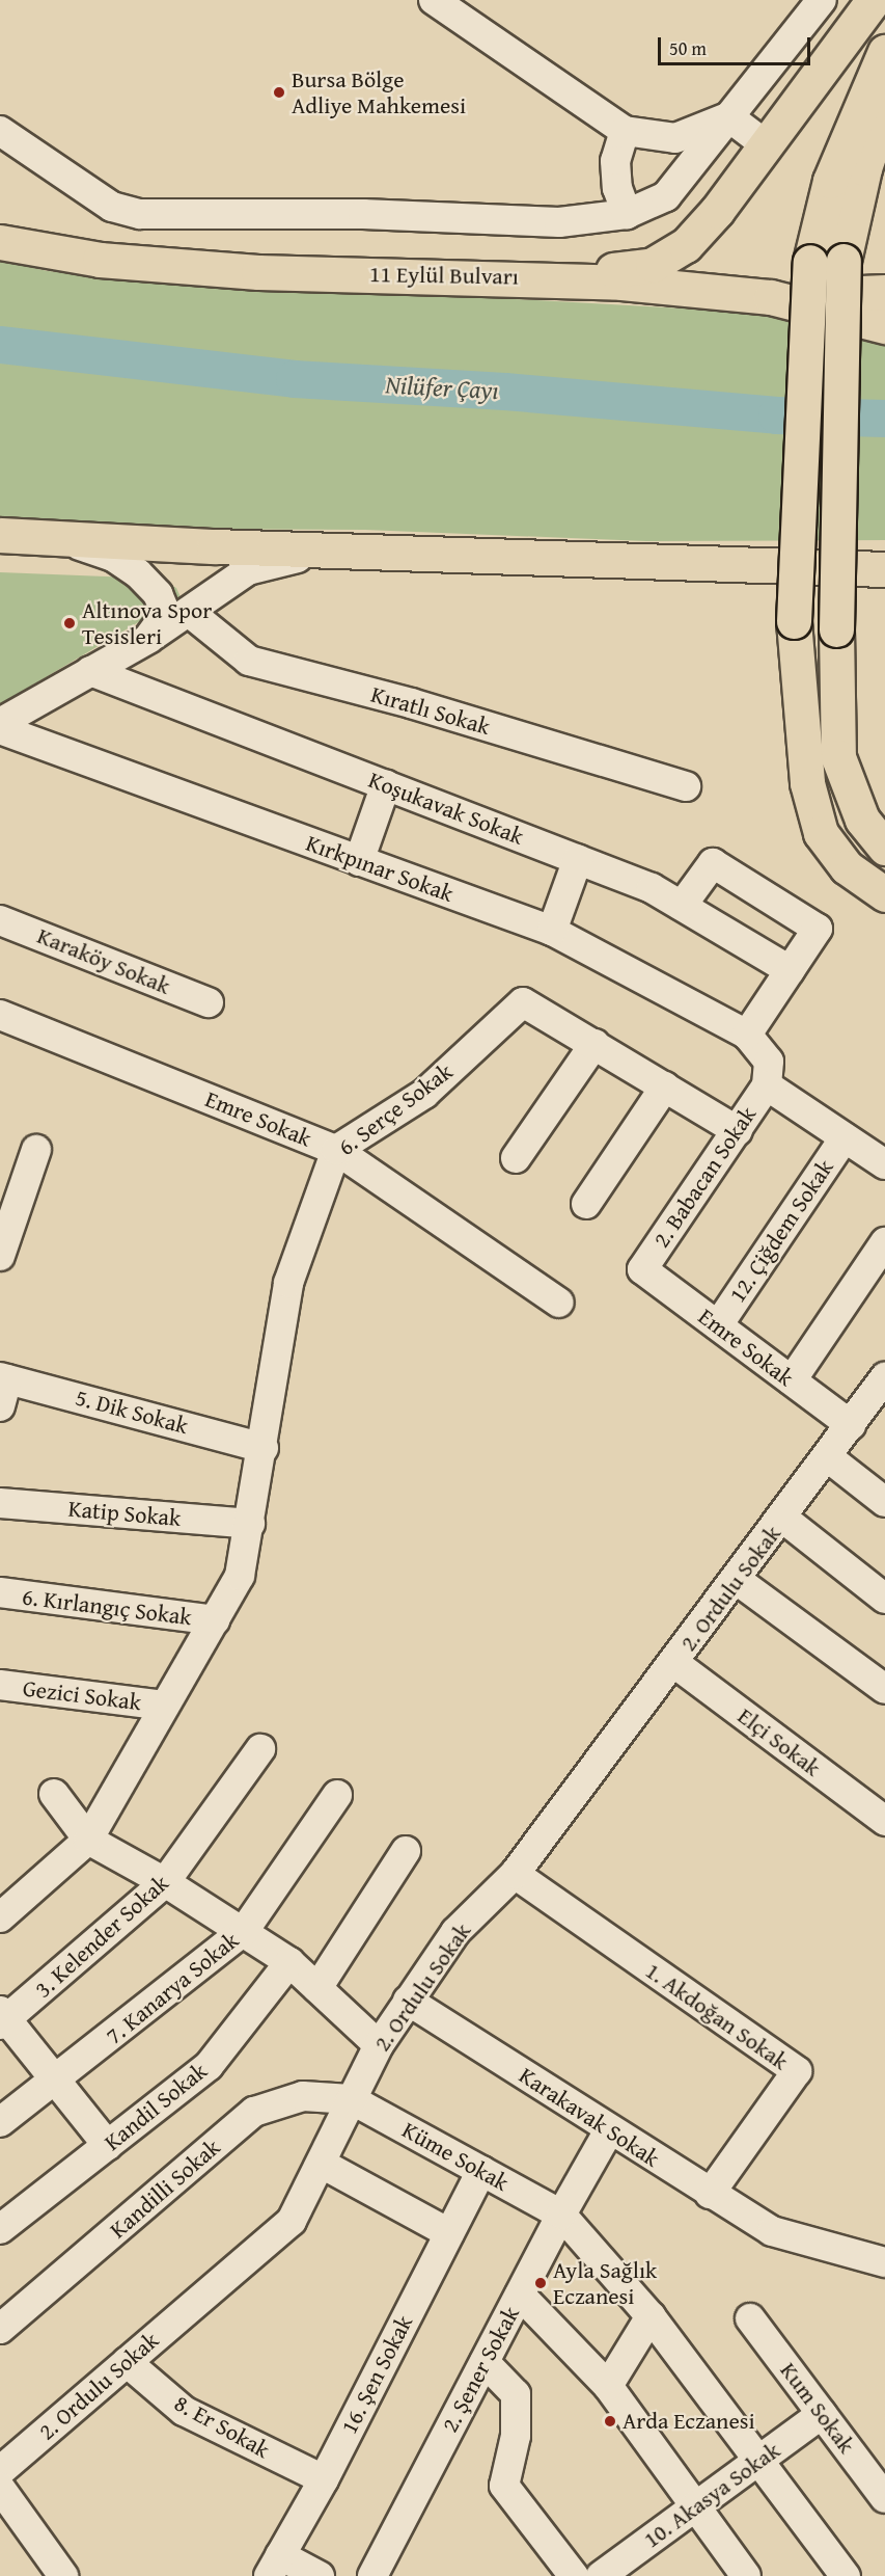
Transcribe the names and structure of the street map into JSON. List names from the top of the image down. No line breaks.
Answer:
{"streets":{"main road":["11 Eylül Bulvarı"],"street":["Kıratlı Sokak","Koşukavak Sokak","Kırkpınar Sokak","Karaköy Sokak","6. Serçe Sokak","Emre Sokak","2. Babacan Sokak","12. Çiğdem Sokak","5. Dik Sokak","Katip Sokak","2. Ordulu Sokak","6. Kırlangıç Sokak","Gezici Sokak","Elçi Sokak","3. Kelender Sokak","7. Kanarya Sokak","1. Akdoğan Sokak","Kandil Sokak","Karakavak Sokak","Küme Sokak","Kandilli Sokak","2. Şener Sokak","16. Şen Sokak","Kum Sokak","8. Er Sokak","10. Akasya Sokak"]},"crossings":[["Kırkpınar Sokak","2. Babacan Sokak"],["6. Serçe Sokak","Emre Sokak"],["6. Serçe Sokak","2. Babacan Sokak"],["6. Serçe Sokak","5. Dik Sokak"],["6. Serçe Sokak","Katip Sokak"],["6. Serçe Sokak","6. Kırlangıç Sokak"],["6. Serçe Sokak","Gezici Sokak"],["Emre Sokak","2. Babacan Sokak"],["Emre Sokak","12. Çiğdem Sokak"],["Emre Sokak","2. Ordulu Sokak"],["2. Ordulu Sokak","Elçi Sokak"],["2. Ordulu Sokak","1. Akdoğan Sokak"],["2. Ordulu Sokak","Karakavak Sokak"],["2. Ordulu Sokak","Küme Sokak"],["2. Ordulu Sokak","Kandilli Sokak"],["2. Ordulu Sokak","8. Er Sokak"],["1. Akdoğan Sokak","Karakavak Sokak"],["Karakavak Sokak","2. Şener Sokak"],["Küme Sokak","Kandilli Sokak"],["Küme Sokak","2. Şener Sokak"],["Küme Sokak","16. Şen Sokak"],["Küme Sokak","10. Akasya Sokak"],["16. Şen Sokak","8. Er Sokak"],["Kum Sokak","10. Akasya Sokak"]],"water":["Nilüfer Çayı"],"places":["Bursa Bölge Adliye Mahkemesi","Altınova Spor Tesisleri","Ayla Sağlık Eczanesi","Arda Eczanesi"],"scale_bar":"50 m"}
